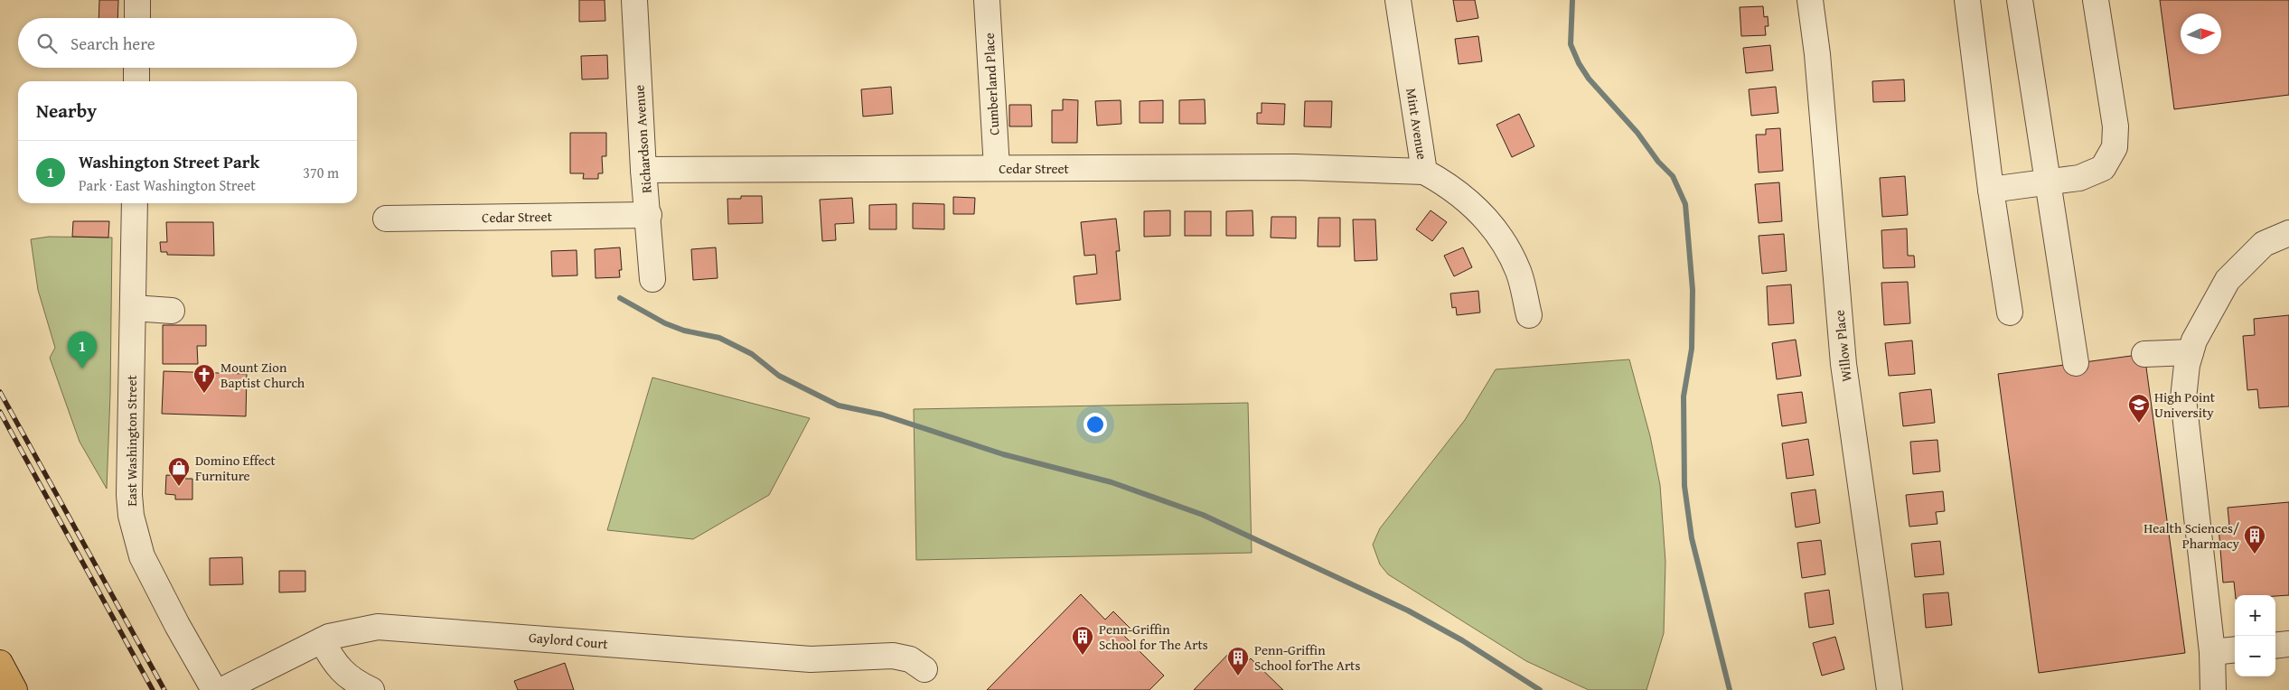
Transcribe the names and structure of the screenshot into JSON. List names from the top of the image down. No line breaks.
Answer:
{"streets":{"street":["Cumberland Place","Mint Avenue","Richardson Avenue","Cedar Street","Willow Place","East Washington Street","Gaylord Court"]},"crossings":[["Cumberland Place","Cedar Street"],["Mint Avenue","Cedar Street"],["Richardson Avenue","Cedar Street"]],"places":{"church":["Mount Zion Baptist Church"],"school or university":["High Point University"],"shop":["Domino Effect Furniture"],"building":["Health Sciences/ Pharmacy","Penn-Griffin School for The Arts","Penn-Griffin School forThe Arts"]},"north":"right","page":{"search":"Search here","heading":"Nearby","list":[{"mark":"1","name":"Washington Street Park","note":"Park · East Washington Street","value":"370 m"}],"pins":"1","map_buttons":["+","−"]}}
